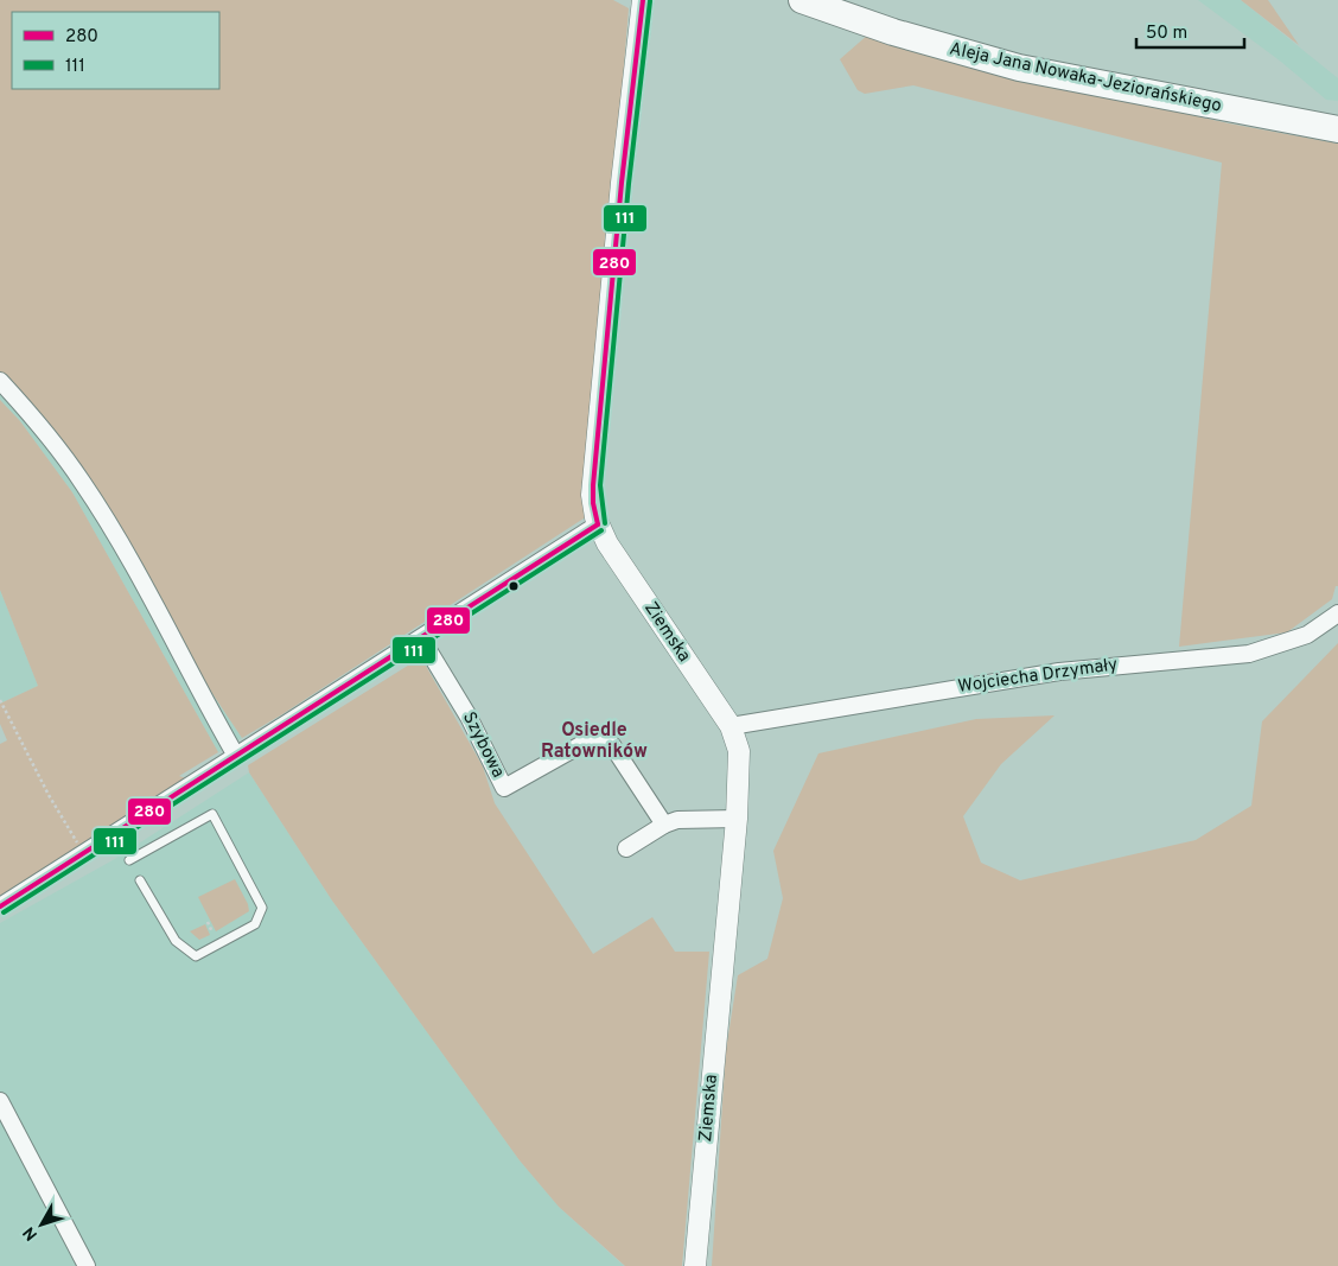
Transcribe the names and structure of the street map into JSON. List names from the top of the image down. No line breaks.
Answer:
{"streets":{"main road":["Aleja Jana Nowaka-Jeziorańskiego"],"street":["Ziemska","Wojciecha Drzymały","Szybowa"]},"crossings":[["Ziemska","Wojciecha Drzymały"]],"districts":["Osiedle Ratowników"],"lines":["transit line 280","transit line 111"],"legend":["280","111"],"scale_bar":"50 m","north":"bottom left"}
